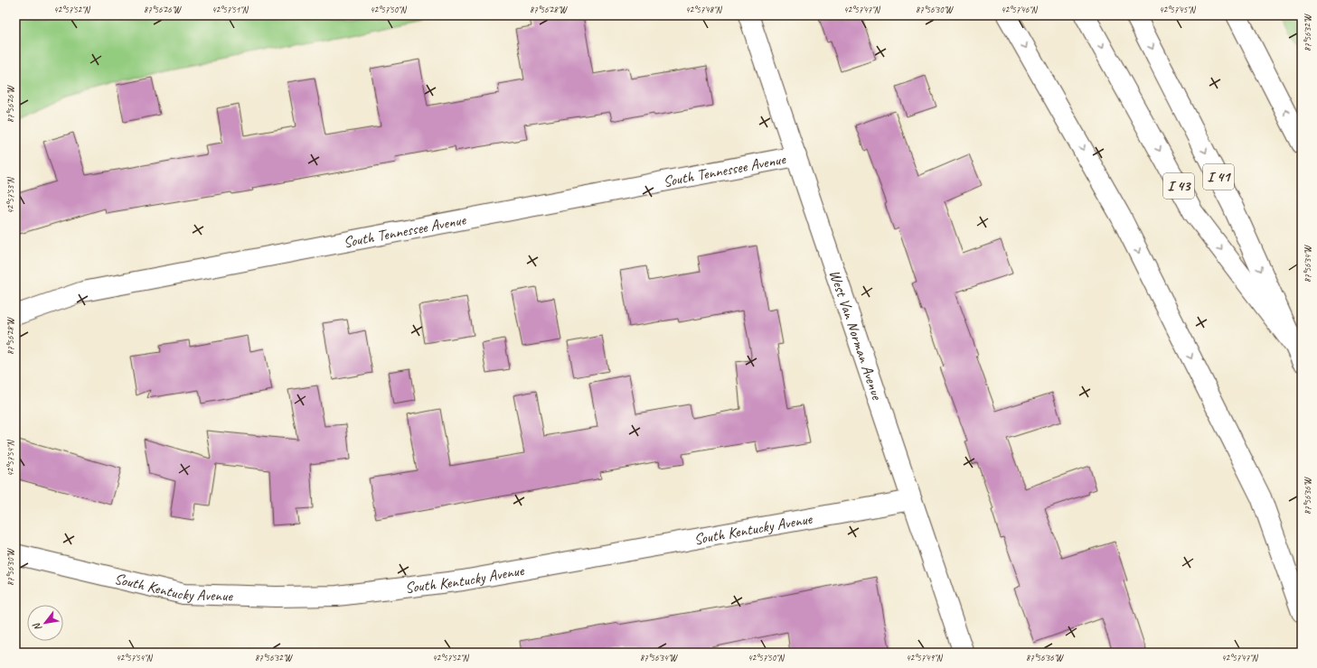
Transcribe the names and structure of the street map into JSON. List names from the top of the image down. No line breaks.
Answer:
{"streets":{"main road":["South Tennessee Avenue","I 41","I 43","West Van Norman Avenue","South Kentucky Avenue"]},"crossings":[["South Tennessee Avenue","West Van Norman Avenue"],["I 41","I 43"],["West Van Norman Avenue","South Kentucky Avenue"]],"north":"bottom left","coordinates":["42°57'52\"N","87°56'26\"W","42°57'51\"N","42°57'50\"N","87°56'28\"W","42°57'48\"N","42°57'47\"N","87°56'30\"W","42°57'46\"N","42°57'45\"N","87°56'32\"W","42°57'53\"N","87°56'34\"W","42°57'54\"N","87°56'36\"W","42°57'49\"N"]}
